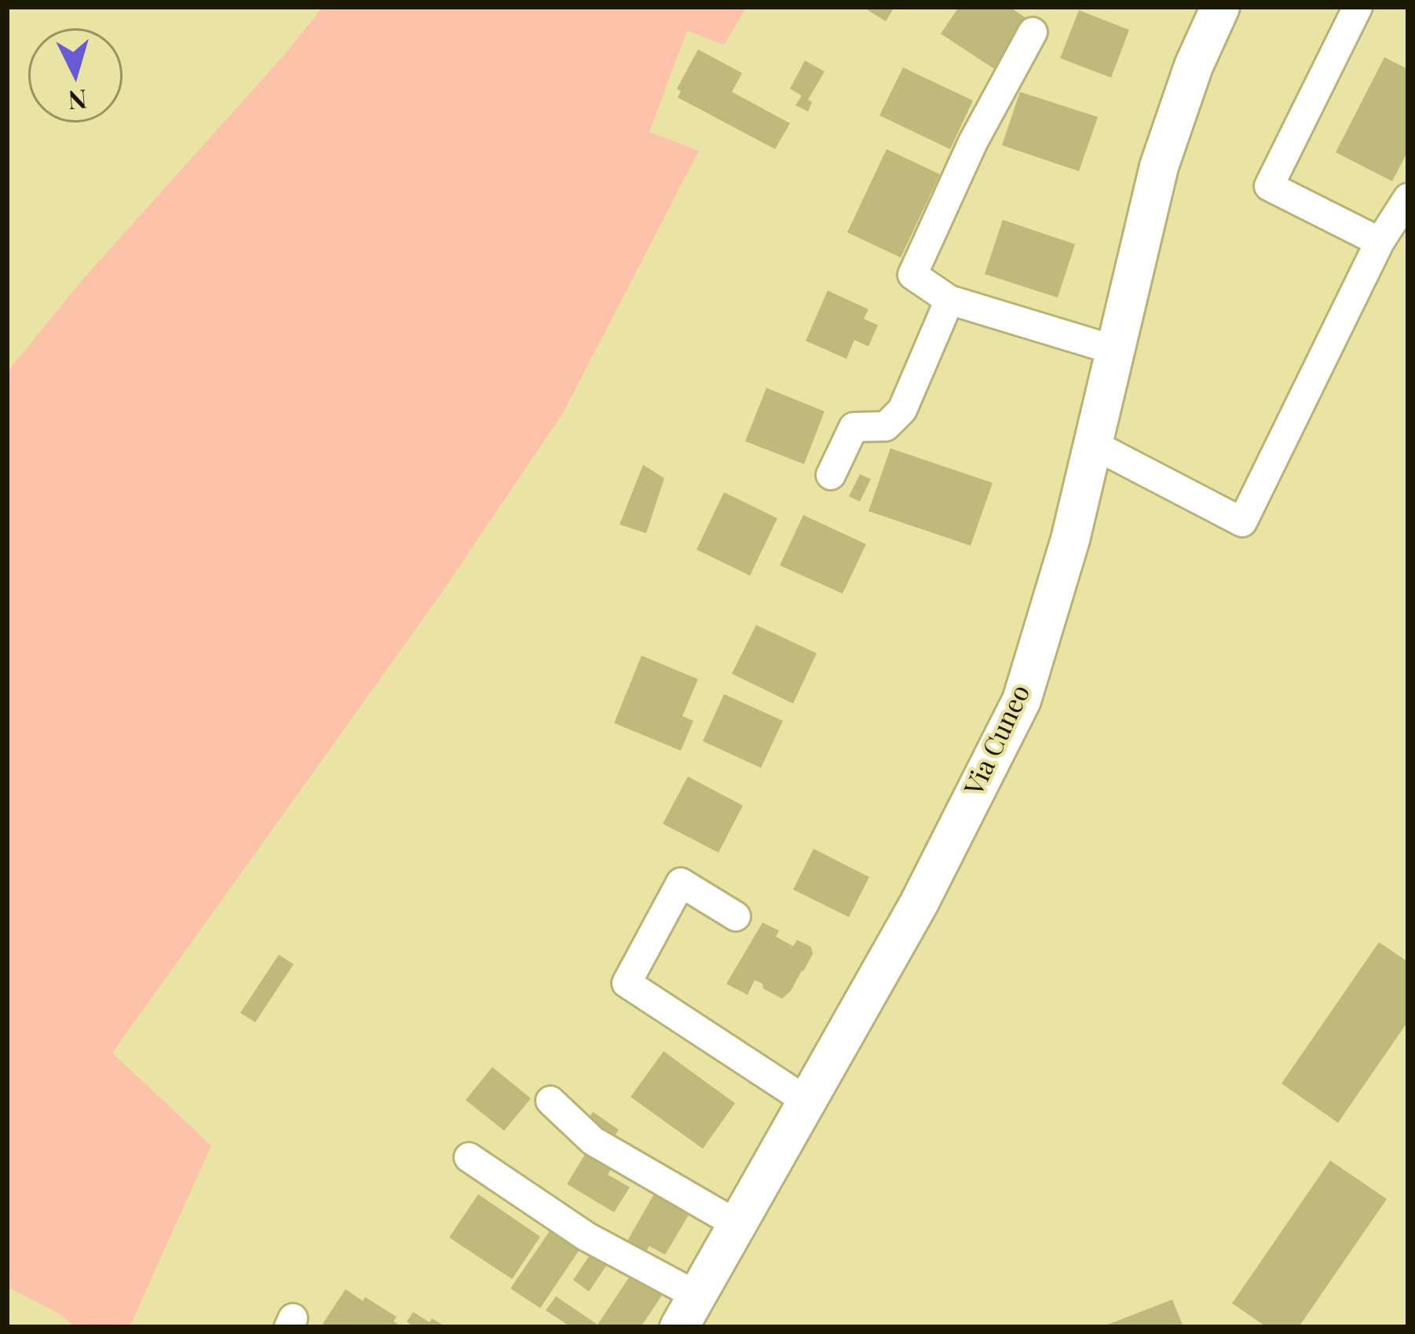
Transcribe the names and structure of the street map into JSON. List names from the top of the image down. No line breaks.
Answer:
{"streets":{"main road":["Via Cuneo"]},"north":"bottom"}
